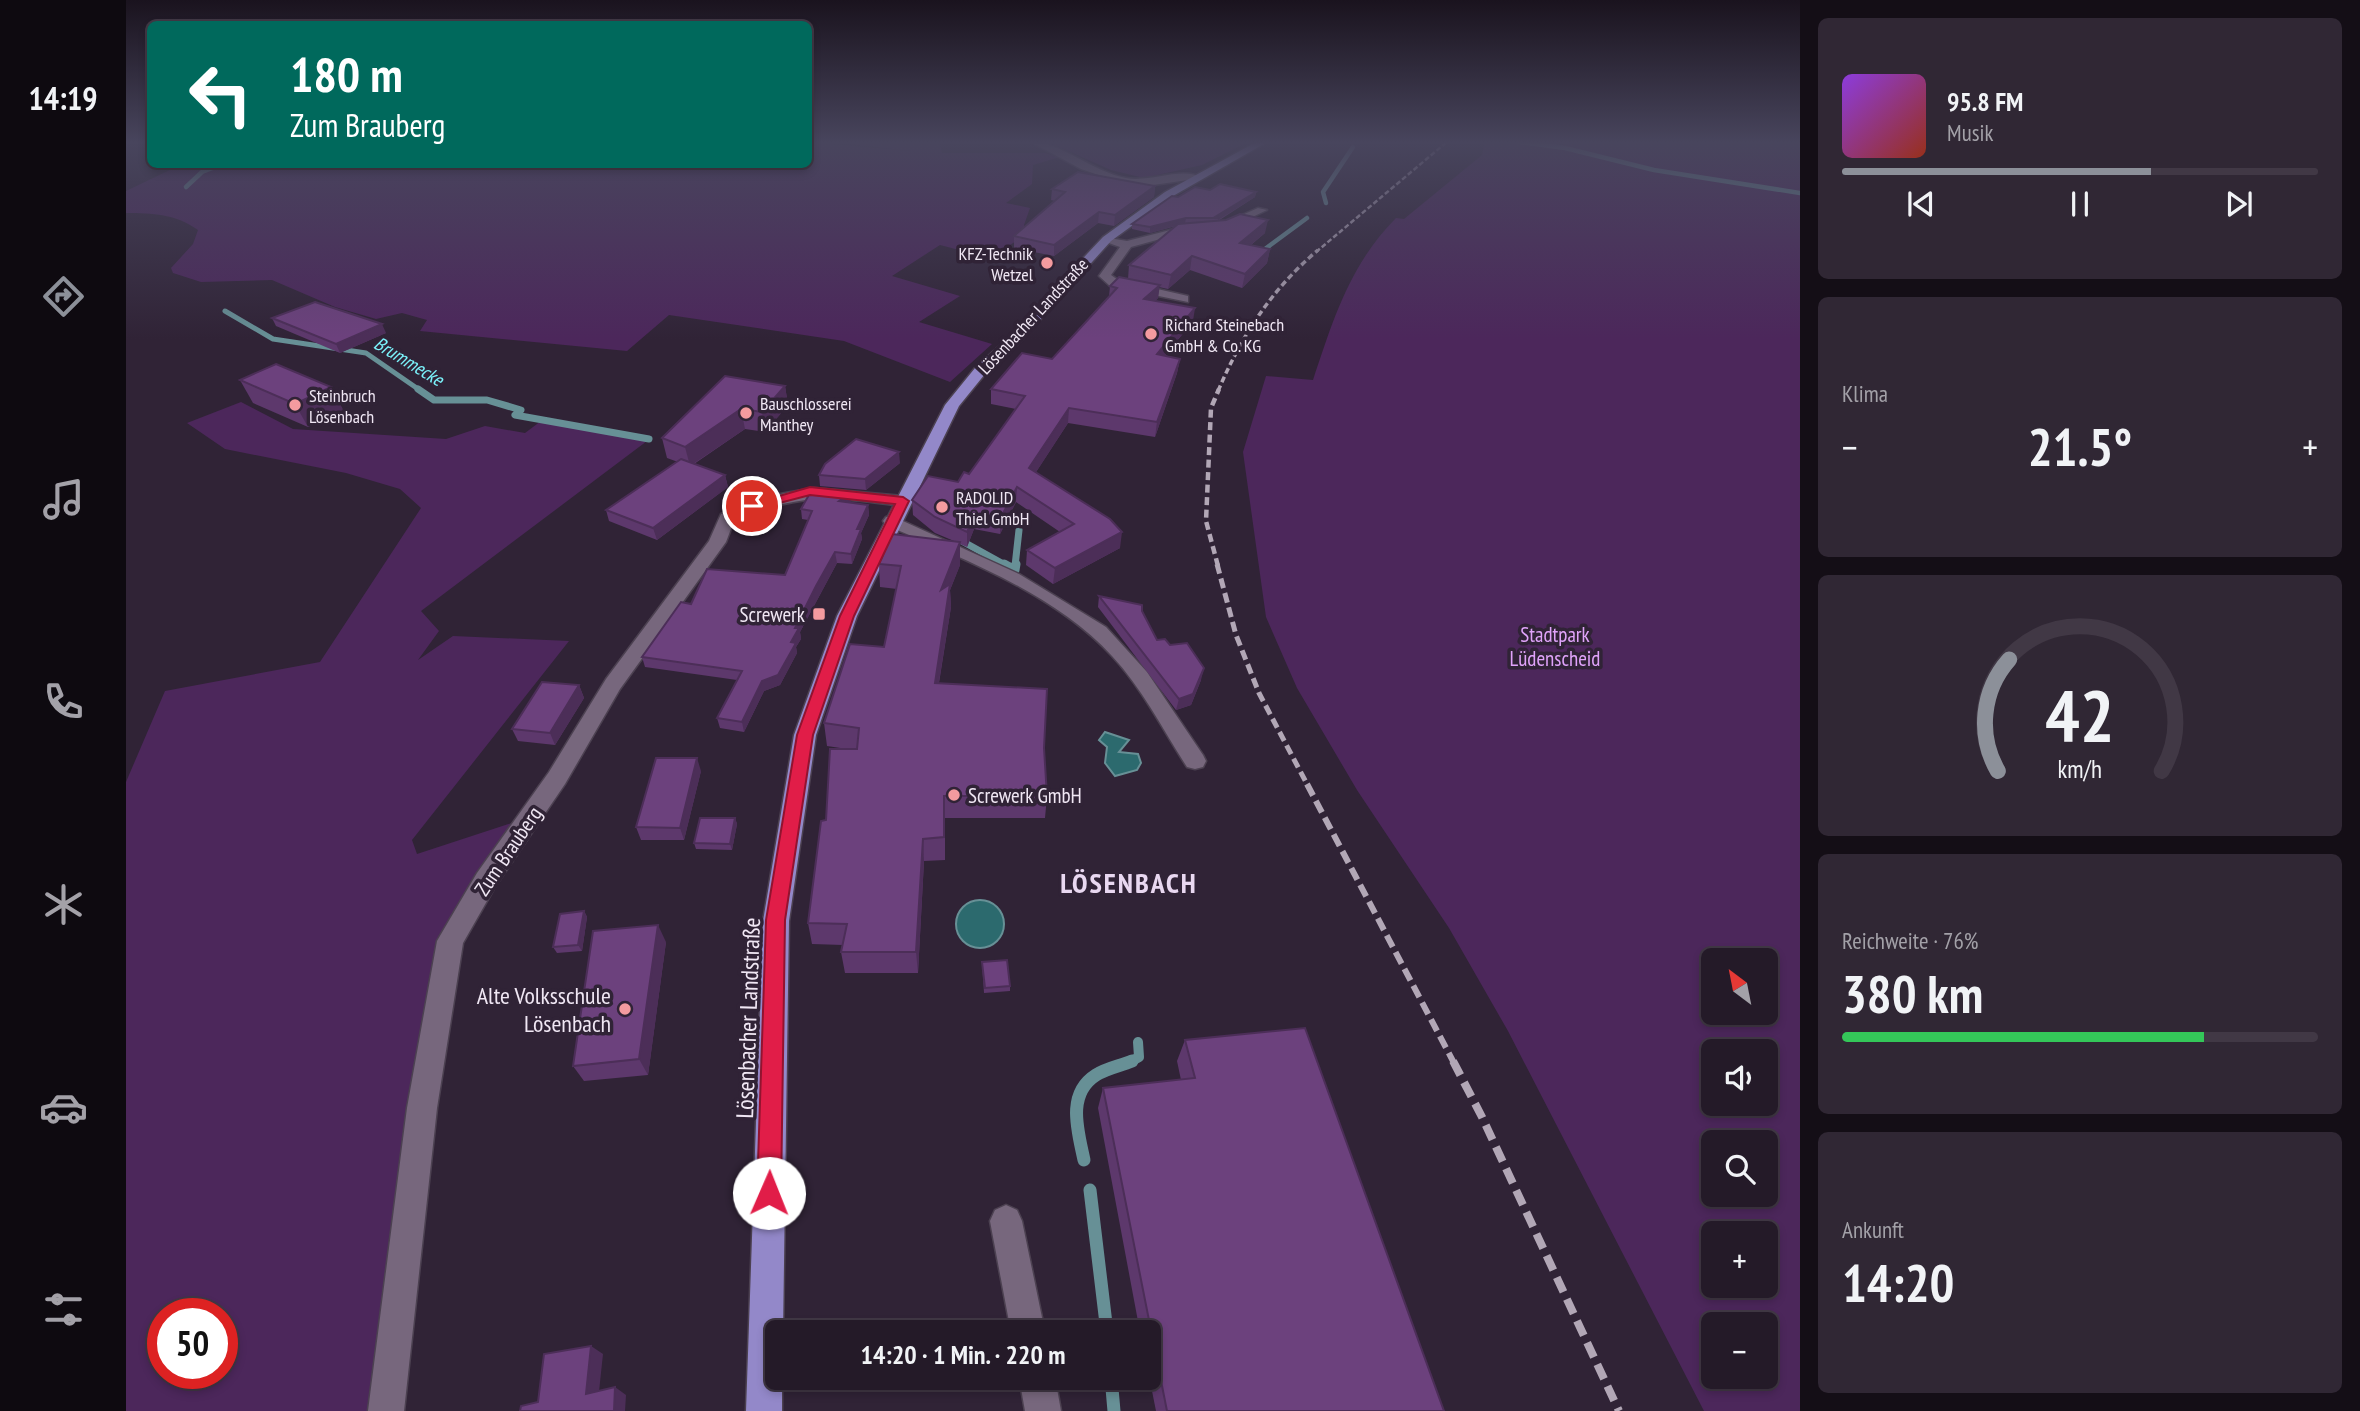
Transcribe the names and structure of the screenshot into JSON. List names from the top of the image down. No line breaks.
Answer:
{"streets":{"main road":["Lösenbacher Landstraße"],"street":["Zum Brauberg"]},"crossings":[["Lösenbacher Landstraße","Zum Brauberg"]],"districts":["LÖSENBACH"],"water":["Brummecke"],"parks":["Stadtpark Lüdenscheid"],"places":{"other":["KFZ-Technik Wetzel","Richard Steinebach GmbH & Co. KG","Steinbruch Lösenbach","Bauschlosserei Manthey","RADOLID Thiel GmbH","Screwerk GmbH","Alte Volksschule Lösenbach"],"transit":["Screwerk"]},"north":"top left","page":{"tabs":"14:19","turn":["180 m","Zum Brauberg"],"song":["95.8 FM","Musik"],"tile":["Klima",["Reichweite · 76%","380 km"],["Ankunft","14:20"]],"heat":["−","21.5°","+"],"map_buttons":["+","−"],"limit":"50","trip":"14:20 · 1 Min. · 220 m","gauge":["42","km/h"]}}
